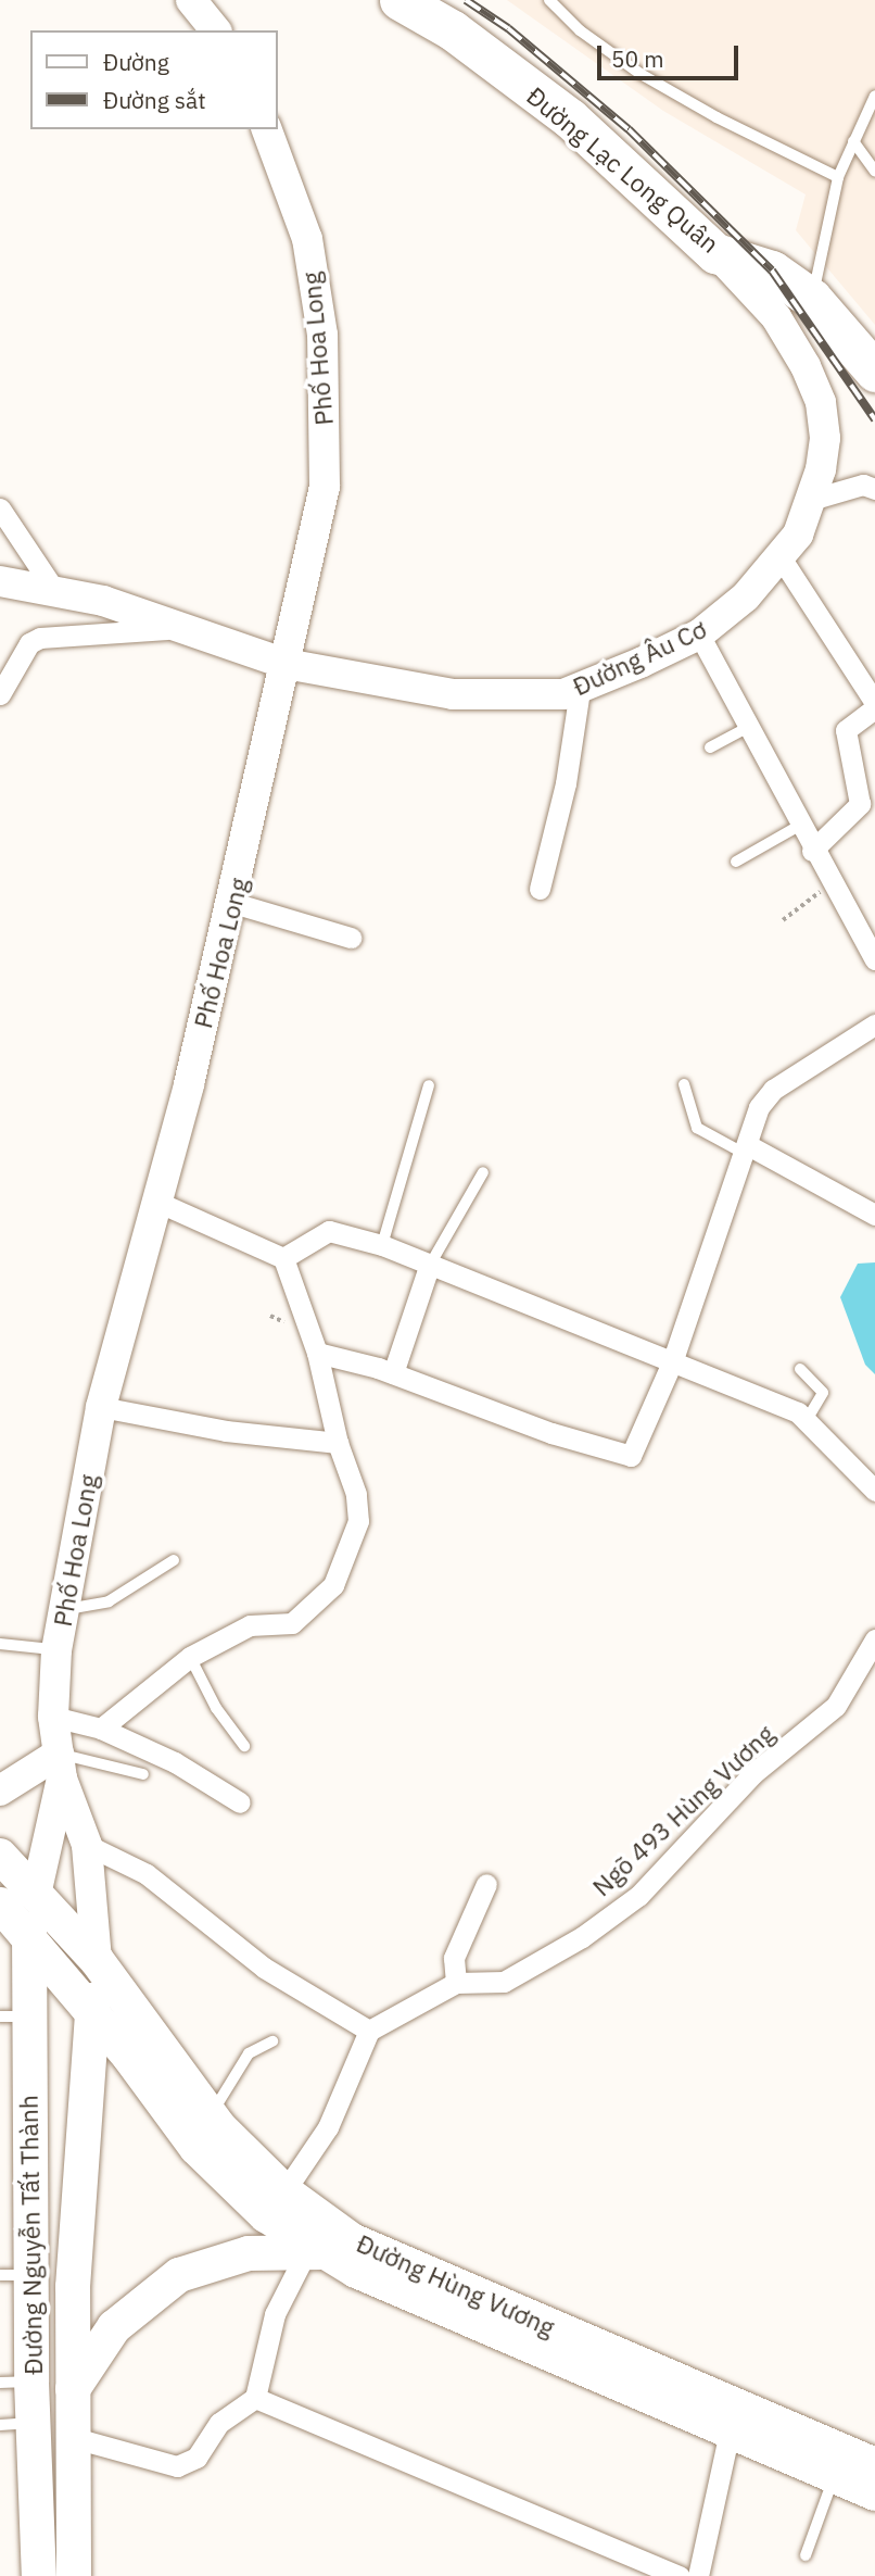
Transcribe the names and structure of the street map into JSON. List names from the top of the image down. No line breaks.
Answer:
{"streets":{"highway":["Đường Lạc Long Quân"],"main road":["Đường Nguyễn Tất Thành","Đường Hùng Vương"],"street":["Phố Hoa Long","Đường Âu Cơ","Ngõ 493 Hùng Vương"]},"crossings":[["Đường Lạc Long Quân","Đường Âu Cơ"],["Phố Hoa Long","Đường Âu Cơ"],["Phố Hoa Long","Đường Nguyễn Tất Thành"],["Phố Hoa Long","Đường Hùng Vương"],["Đường Nguyễn Tất Thành","Đường Hùng Vương"]],"legend":["Đường","Đường sắt"],"scale_bar":"50 m"}
